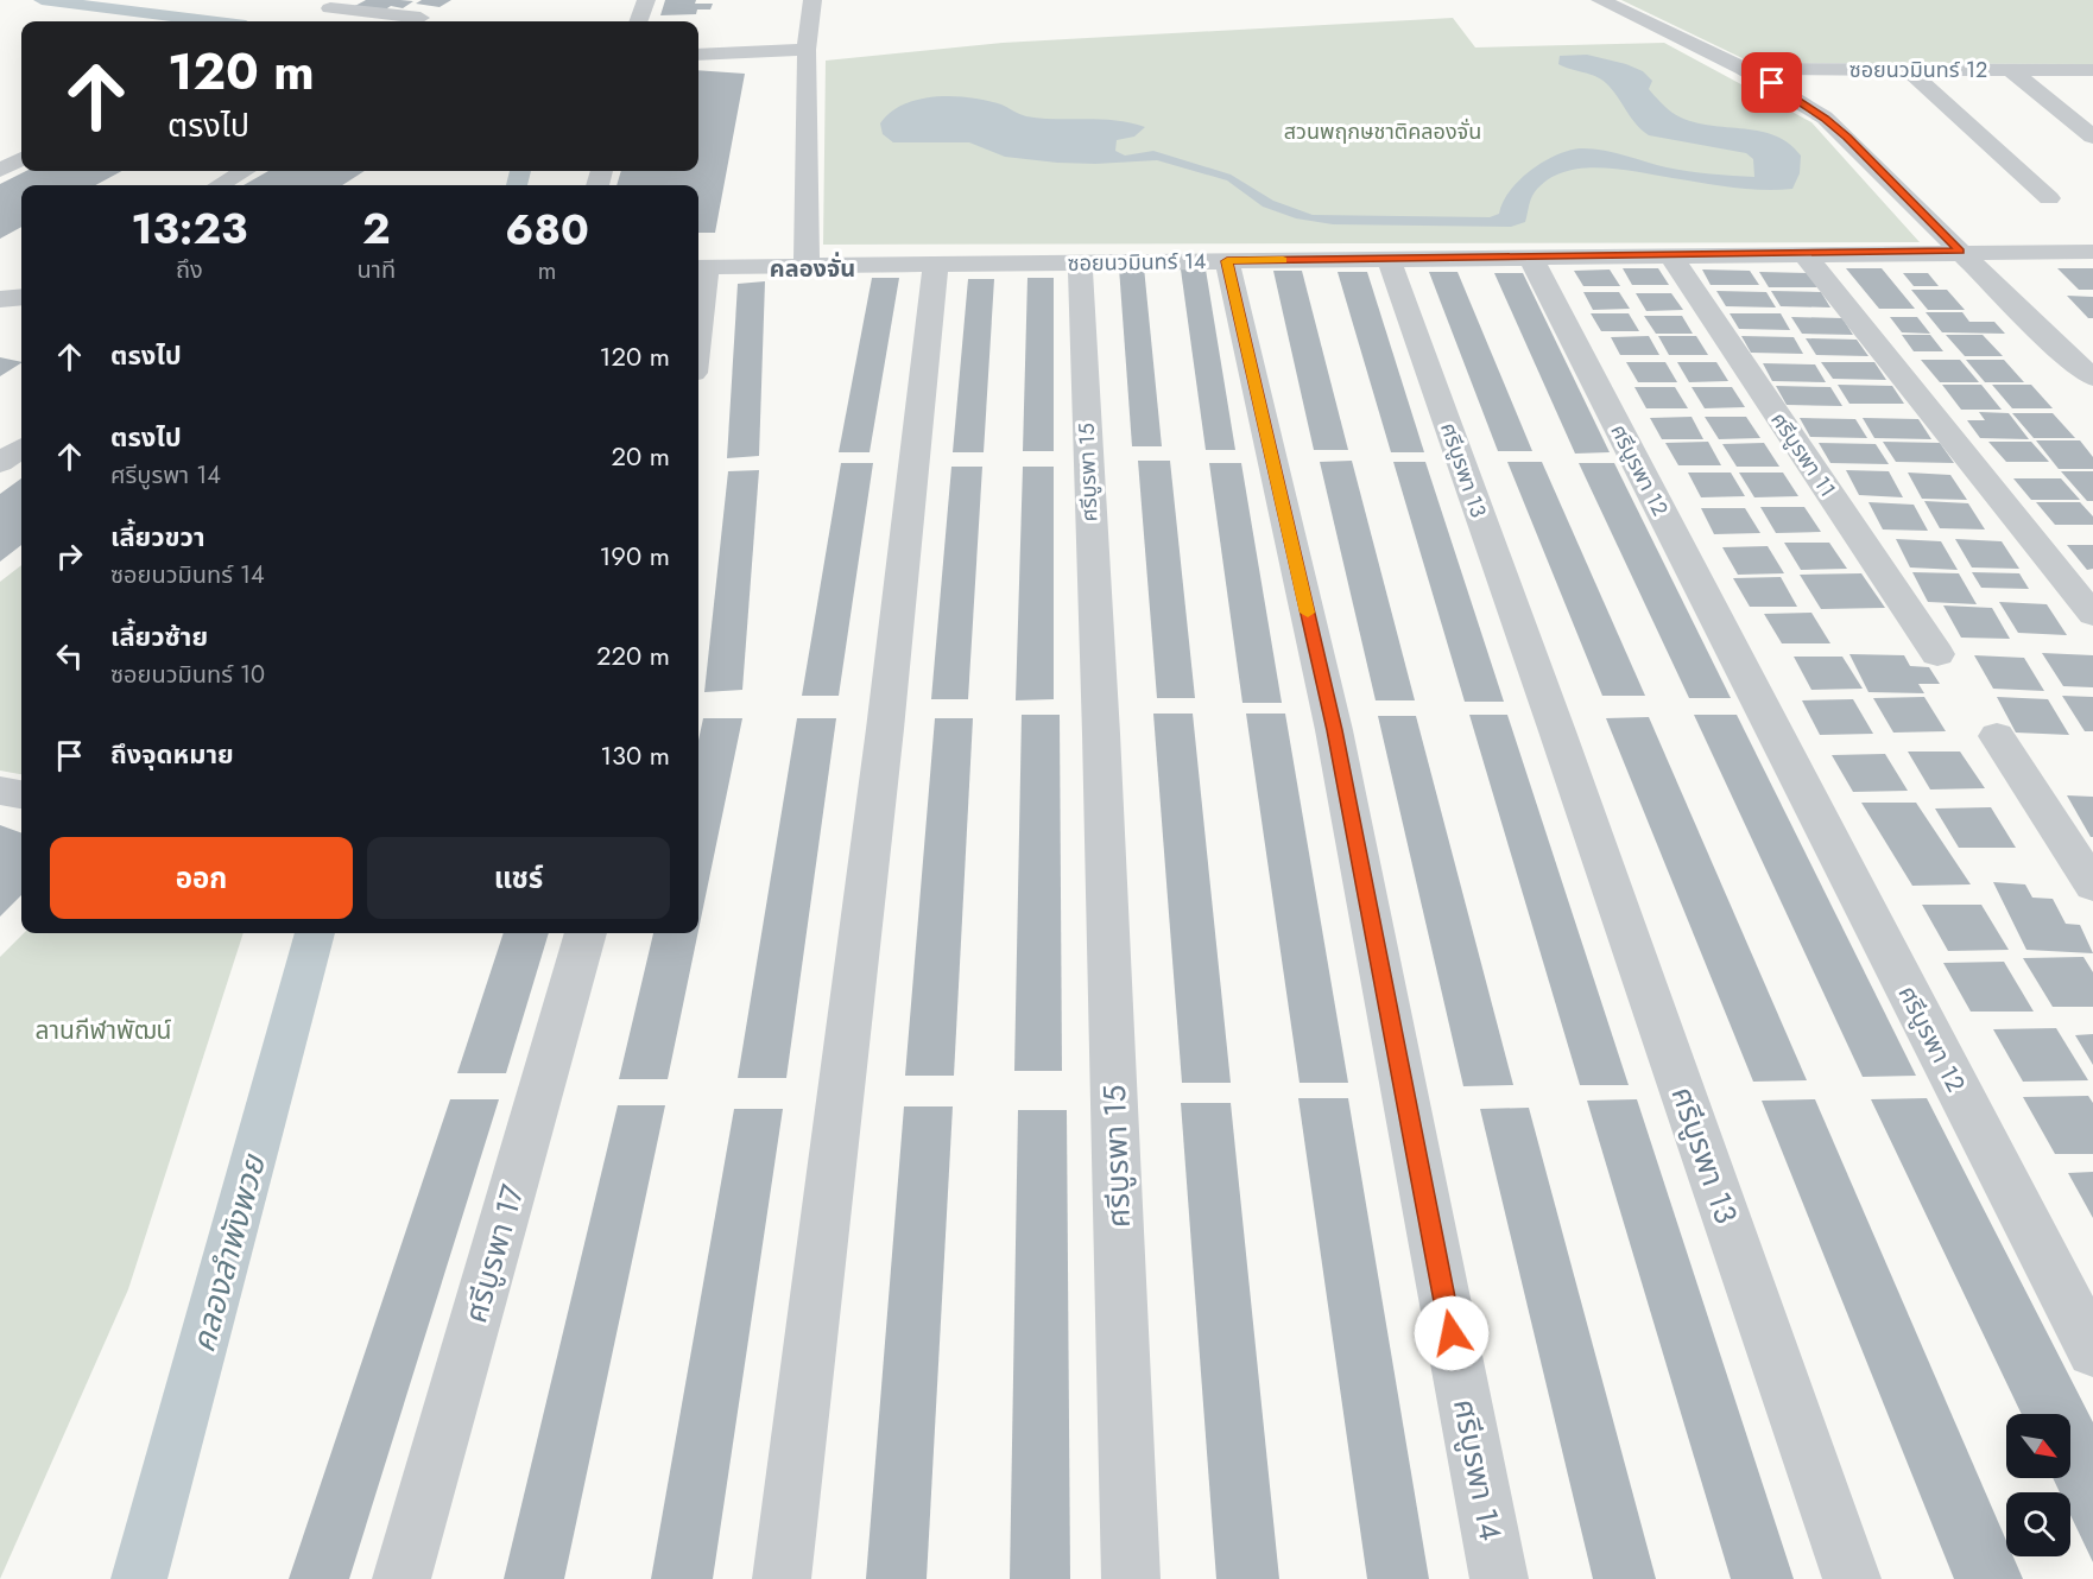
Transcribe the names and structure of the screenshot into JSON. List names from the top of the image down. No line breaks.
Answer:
{"streets":{"street":["ซอยนวมินทร์ 12","ซอยนวมินทร์ 14","ศรีบูรพา 11","ศรีบูรพา 13","ศรีบูรพา 12","ศรีบูรพา 15","ศรีบูรพา 17","ศรีบูรพา 14"]},"crossings":[["ซอยนวมินทร์ 14","ศรีบูรพา 11"],["ซอยนวมินทร์ 14","ศรีบูรพา 13"],["ซอยนวมินทร์ 14","ศรีบูรพา 12"],["ซอยนวมินทร์ 14","ศรีบูรพา 15"],["ซอยนวมินทร์ 14","ศรีบูรพา 14"]],"districts":["คลองจั่น"],"water":["คลองลำพังพวย"],"parks":["สวนพฤกษชาติคลองจั่น","ลานกีฬาพัฒน์"],"north":"bottom right","page":{"turn":["120 m","ตรงไป"],"eta":["13:23","ถึง","2","นาที","680","m"],"list":[{"name":"ตรงไป","value":"120 m"},{"name":"ตรงไป","note":"ศรีบูรพา 14","value":"20 m"},{"name":"เลี้ยวขวา","note":"ซอยนวมินทร์ 14","value":"190 m"},{"name":"เลี้ยวซ้าย","note":"ซอยนวมินทร์ 10","value":"220 m"},{"name":"ถึงจุดหมาย","value":"130 m"}],"buttons":["ออก","แชร์"]}}
